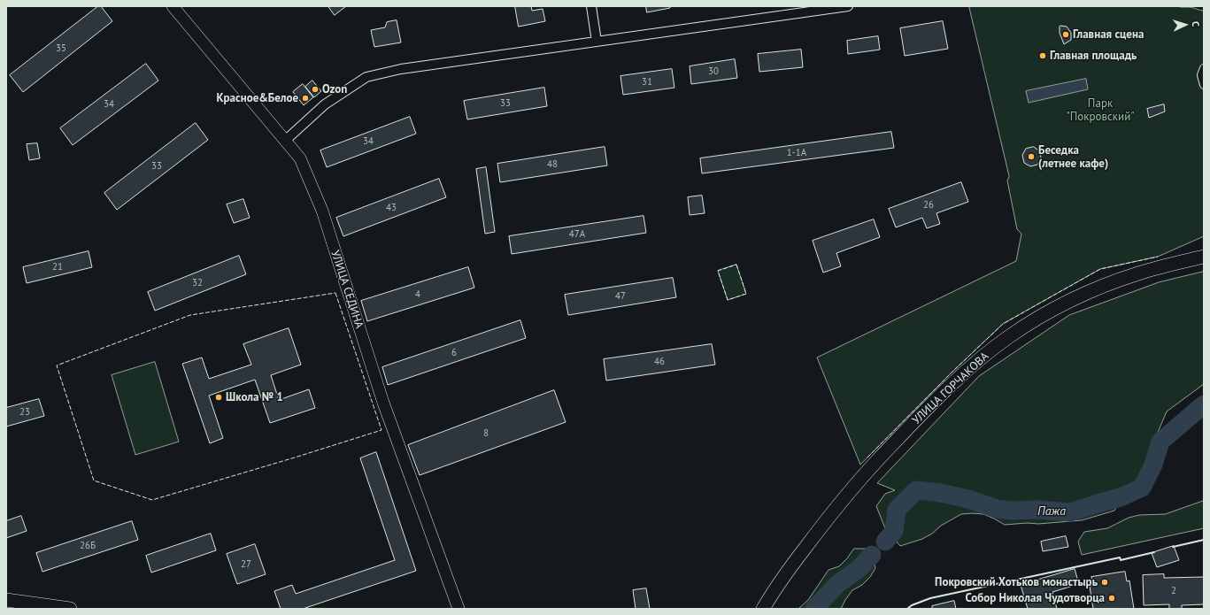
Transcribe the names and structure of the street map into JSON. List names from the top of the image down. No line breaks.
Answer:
{"streets":{"main road":["УЛИЦА ГОРЧАКОВА"],"street":["УЛИЦА СЕДИНА"]},"water":["Пажа"],"parks":["Парк \"Покровский\""],"places":["Главная сцена","Главная площадь","Ozon","Красное&Белое","Беседка (летнее кафе)","Школа № 1","Покровский Хотьков монастырь","Собор Николая Чудотворца"],"house_numbers":["35","30","31","33","34","34","1-1А","48","33","26","43","47А","21","32","4","47","6","46","23","8","26Б","27","2"],"north":"right"}
